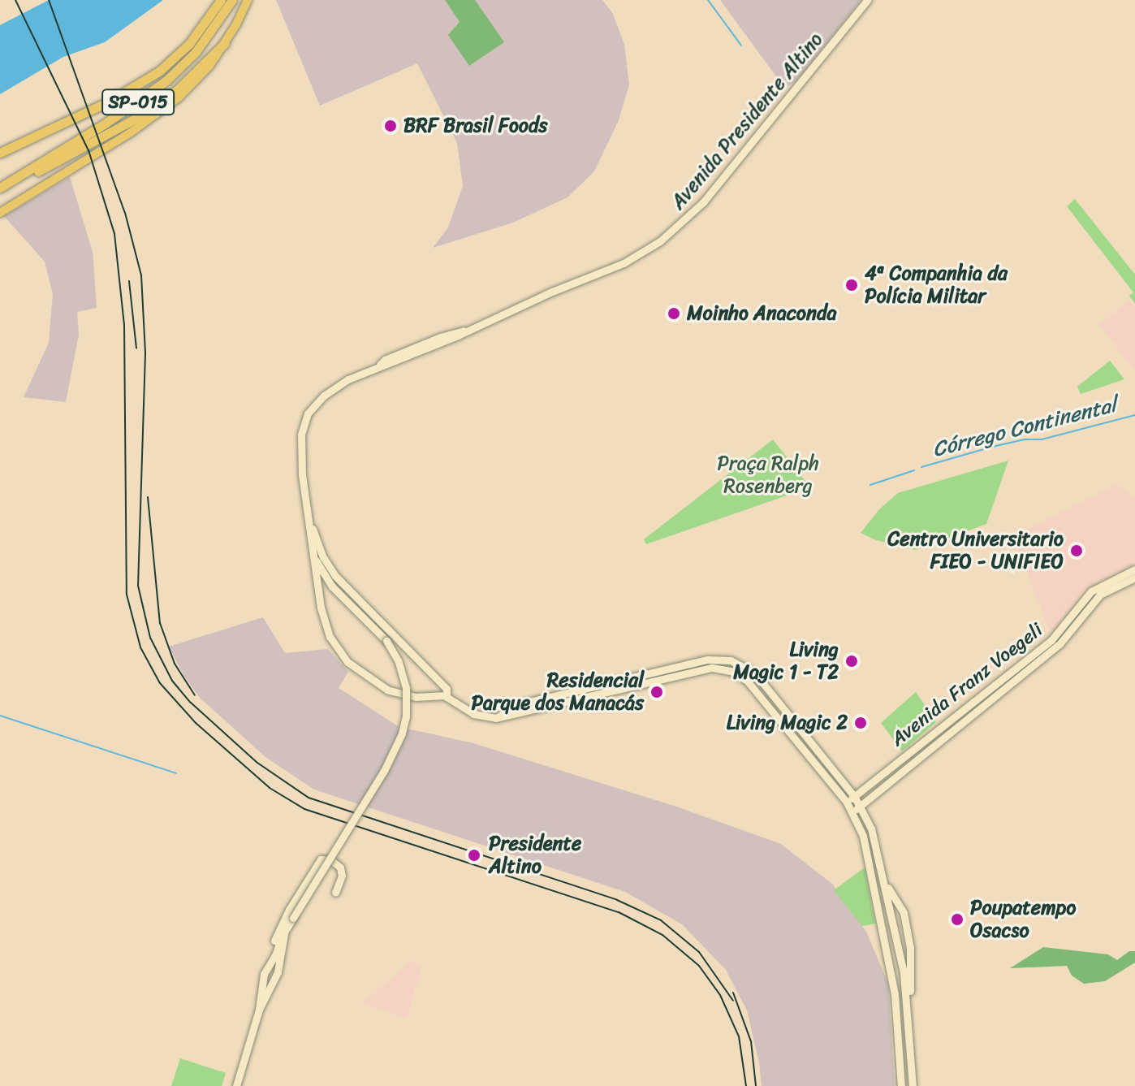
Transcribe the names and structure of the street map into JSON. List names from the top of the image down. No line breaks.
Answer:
{"streets":{"highway":["SP-015"],"main road":["Avenida Presidente Altino","Avenida Franz Voegeli"]},"water":["Córrego Continental"],"parks":["Praça Ralph Rosenberg"],"places":["BRF Brasil Foods","4ª Companhia da Polícia Militar","Moinho Anaconda","Centro Universitario FIEO - UNIFIEO","Living Magic 1 - T2","Residencial Parque dos Manacás","Living Magic 2","Presidente Altino","Poupatempo Osacso"]}
